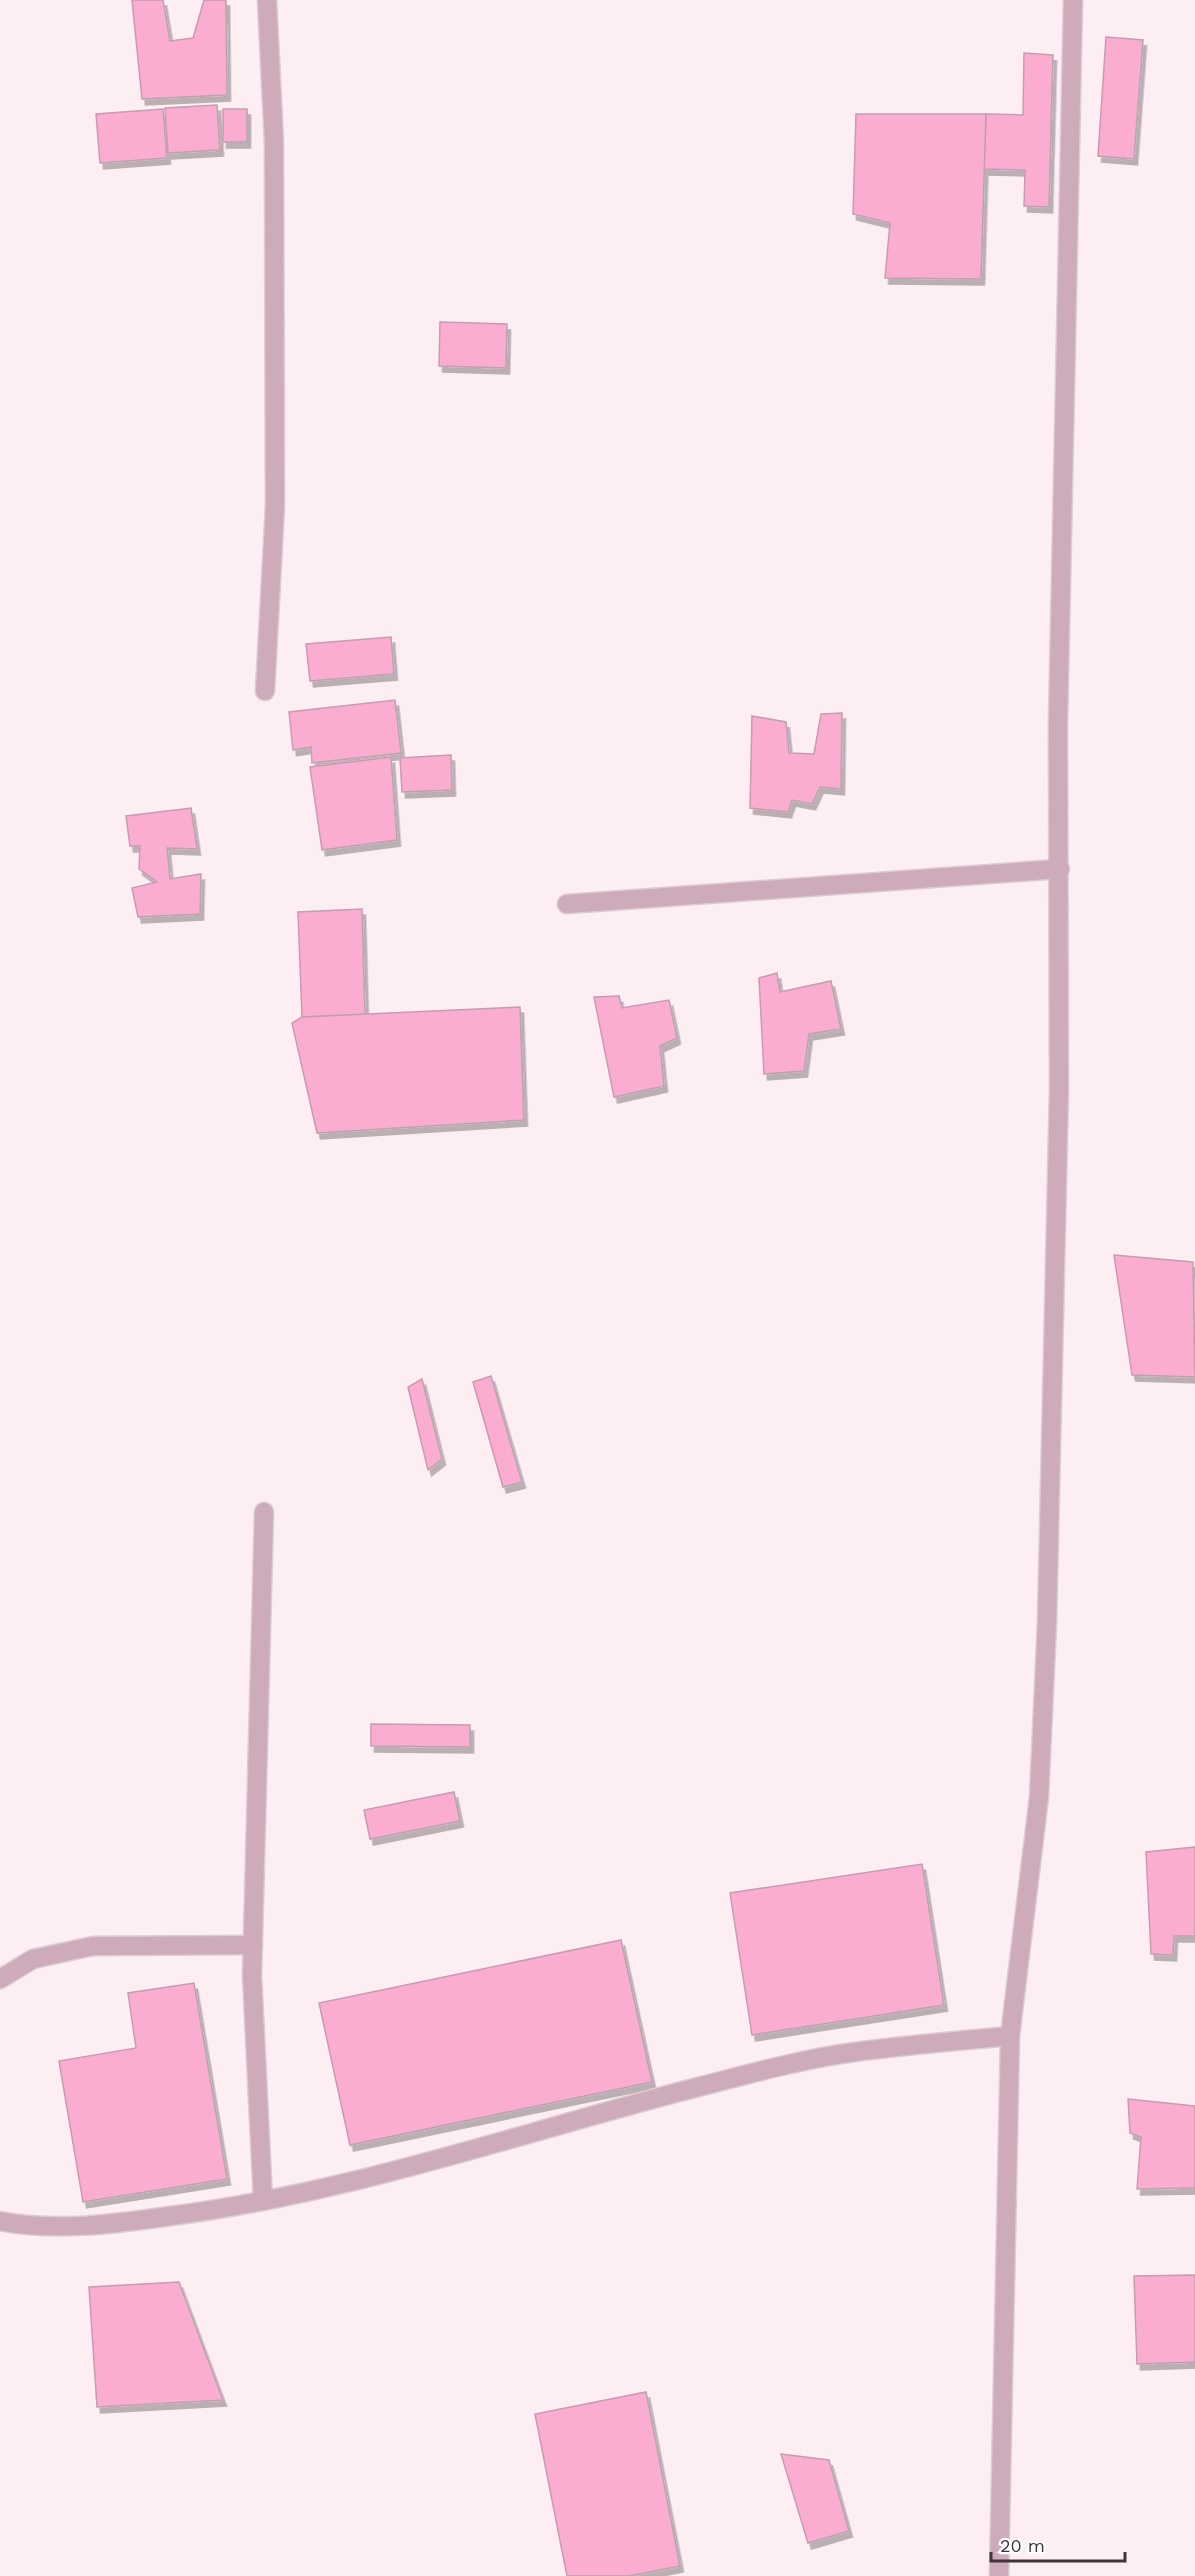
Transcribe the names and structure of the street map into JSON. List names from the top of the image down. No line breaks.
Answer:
{"scale_bar":"20 m"}
